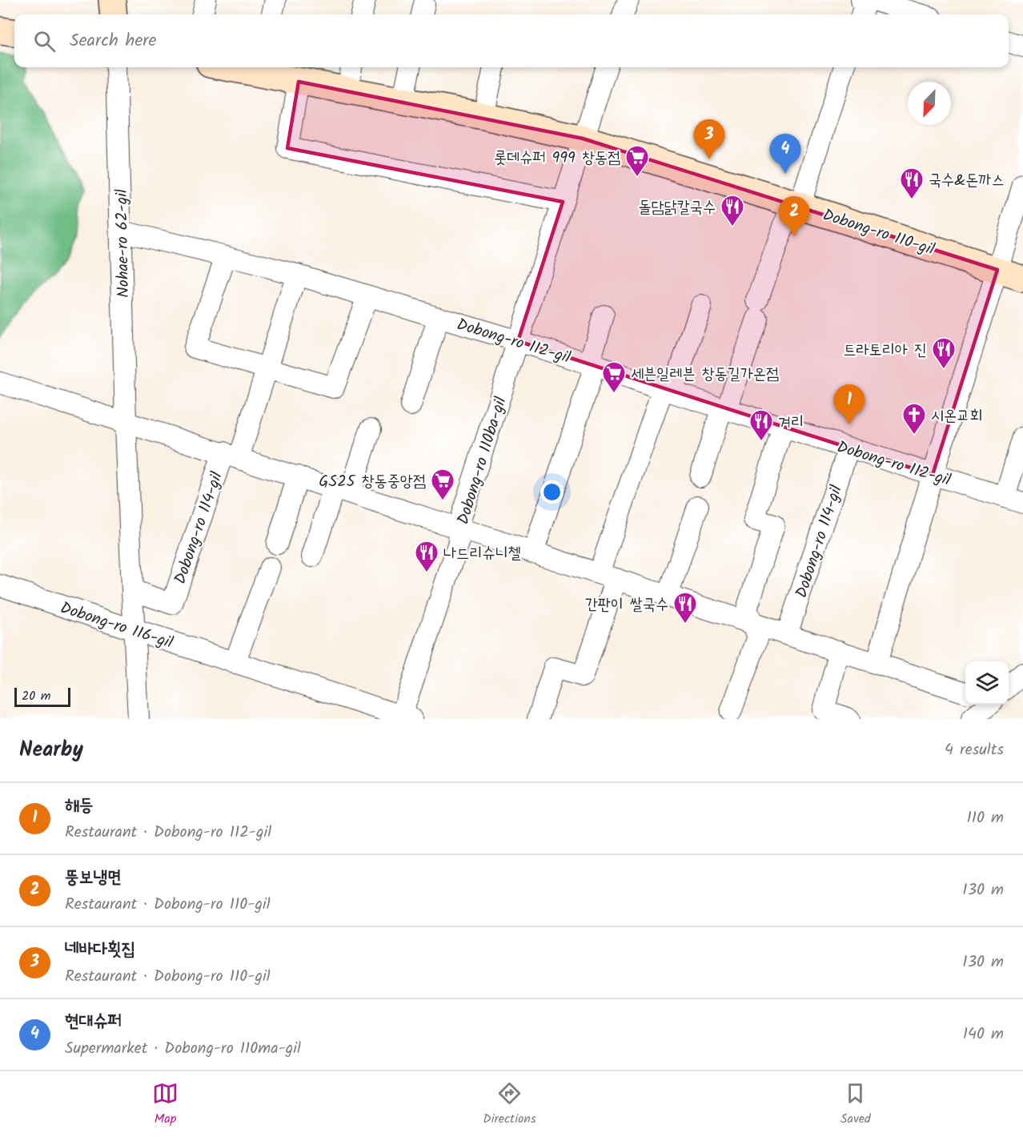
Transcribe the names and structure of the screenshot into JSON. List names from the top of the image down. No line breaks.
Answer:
{"streets":{"street":["Dobong-ro 110-gil","Nohae-ro 62-gil","Dobong-ro 112-gil","Dobong-ro 110ba-gil","Dobong-ro 114-gil","Dobong-ro 116-gil"]},"crossings":[["Dobong-ro 110-gil","Dobong-ro 110ba-gil"],["Nohae-ro 62-gil","Dobong-ro 112-gil"],["Nohae-ro 62-gil","Dobong-ro 114-gil"],["Nohae-ro 62-gil","Dobong-ro 116-gil"],["Dobong-ro 112-gil","Dobong-ro 110ba-gil"],["Dobong-ro 112-gil","Dobong-ro 114-gil"],["Dobong-ro 110ba-gil","Dobong-ro 114-gil"],["Dobong-ro 110ba-gil","Dobong-ro 116-gil"]],"places":{"supermarket":["롯데슈퍼 999 창동점","세븐일레븐 창동길가온점","GS25 창동중앙점"],"restaurant":["국수&돈까스","돌담닭칼국수","트라토리아 진","겨리","나드리슈니첼","간판이 쌀국수"],"church":["시온교회"]},"scale_bar":"20 m","north":"bottom left","page":{"search":"Search here","pins":["3","4","2","1"],"scale":"20 m","heading":["Nearby","4 results"],"list":[{"mark":"1","name":"해등","note":"Restaurant · Dobong-ro 112-gil","value":"110 m"},{"mark":"2","name":"뚱보냉면","note":"Restaurant · Dobong-ro 110-gil","value":"130 m"},{"mark":"3","name":"네바다횟집","note":"Restaurant · Dobong-ro 110-gil","value":"130 m"},{"mark":"4","name":"현대슈퍼","note":"Supermarket · Dobong-ro 110ma-gil","value":"140 m"}],"nav":["Map","Directions","Saved"]}}
